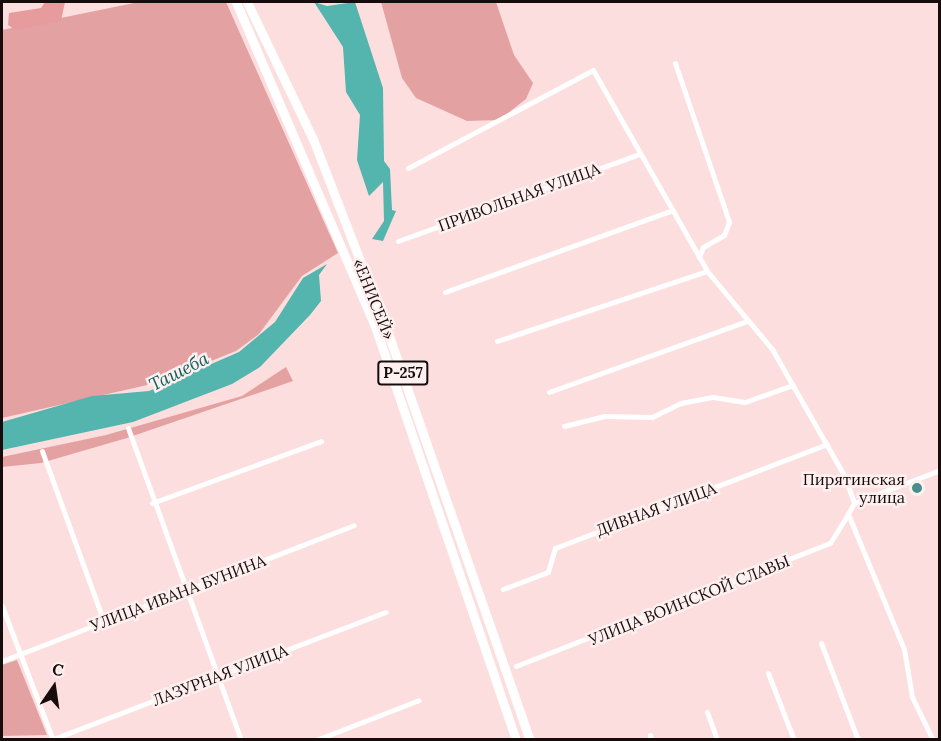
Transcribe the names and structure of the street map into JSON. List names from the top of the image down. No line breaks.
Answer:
{"streets":{"highway":["«ЕНИСЕЙ»","Р-257"],"street":["ПРИВОЛЬНАЯ УЛИЦА","ДИВНАЯ УЛИЦА","УЛИЦА ИВАНА БУНИНА","УЛИЦА ВОИНСКОЙ СЛАВЫ","ЛАЗУРНАЯ УЛИЦА"]},"water":["Ташеба"],"places":["Пирятинская улица"],"north":"top"}
